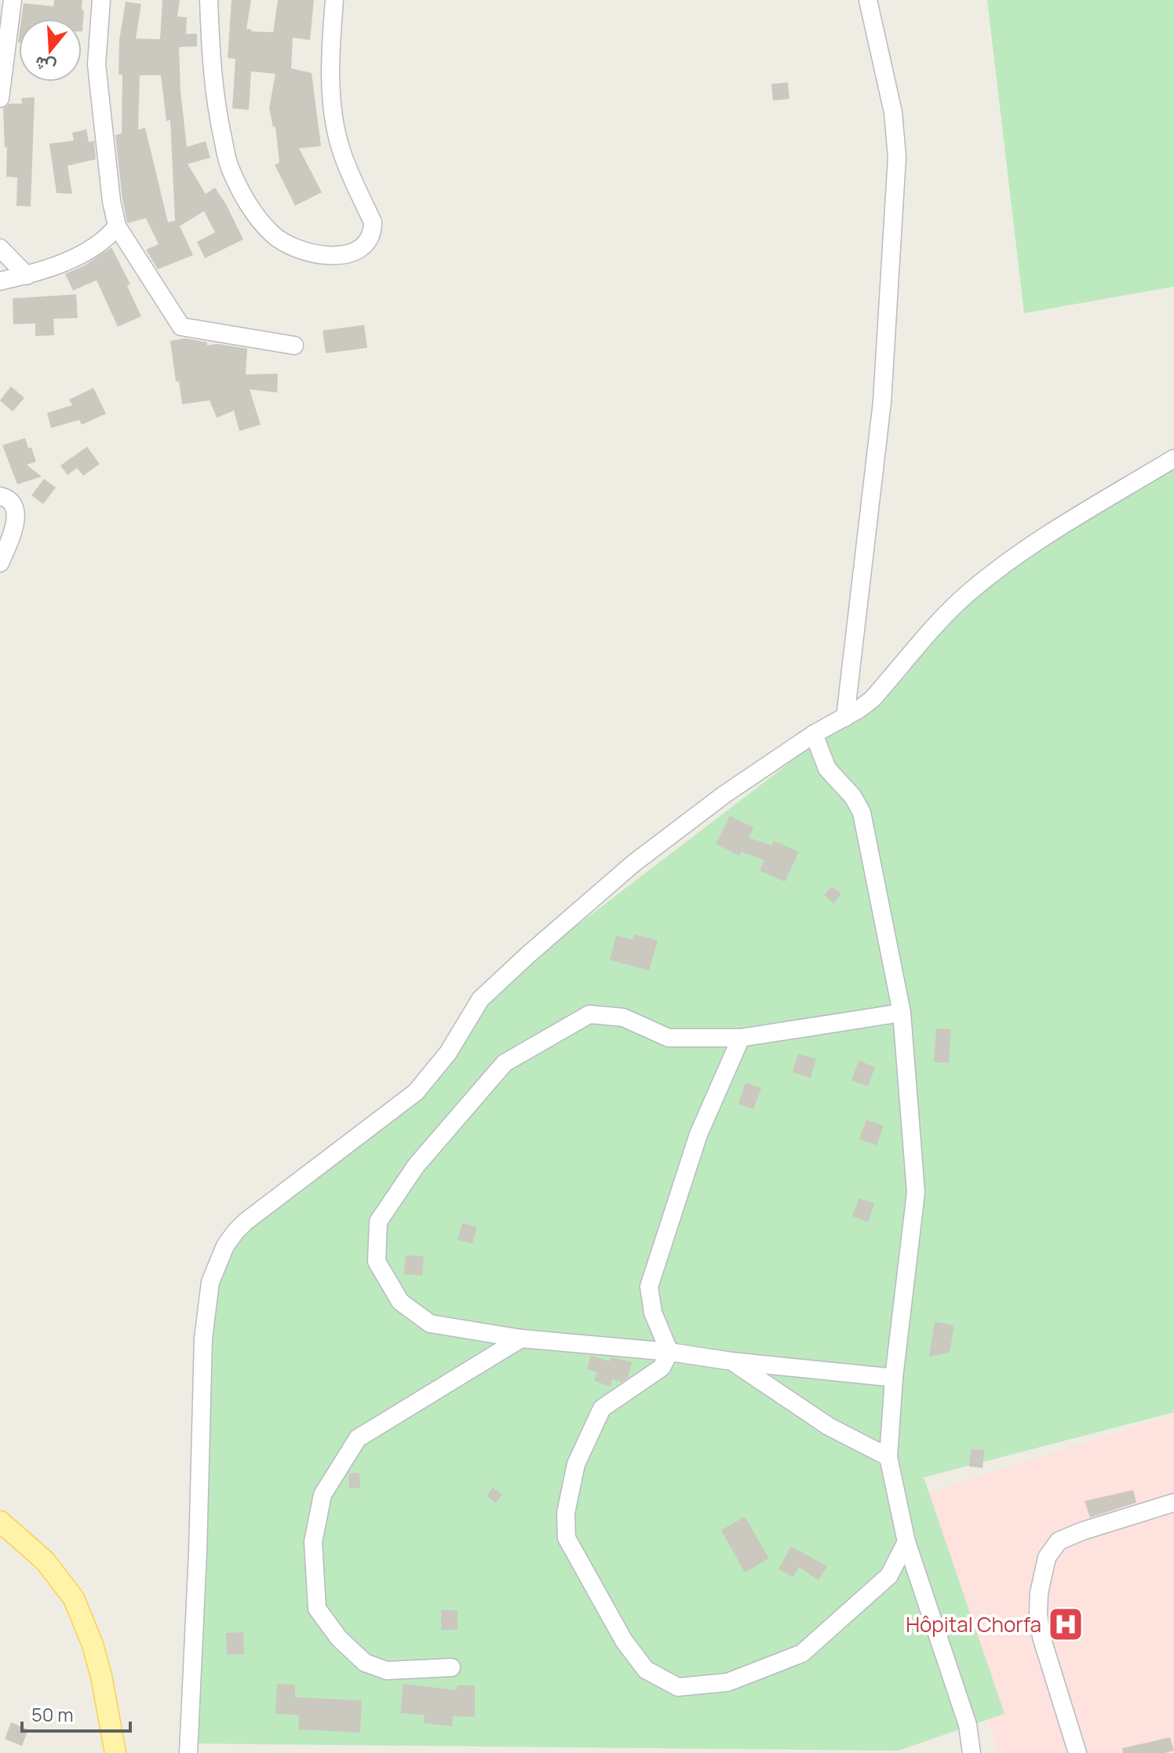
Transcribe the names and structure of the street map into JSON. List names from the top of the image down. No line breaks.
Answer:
{"places":{"hospital":["Hôpital Chorfa"]},"scale_bar":"50 m","north":"bottom"}
